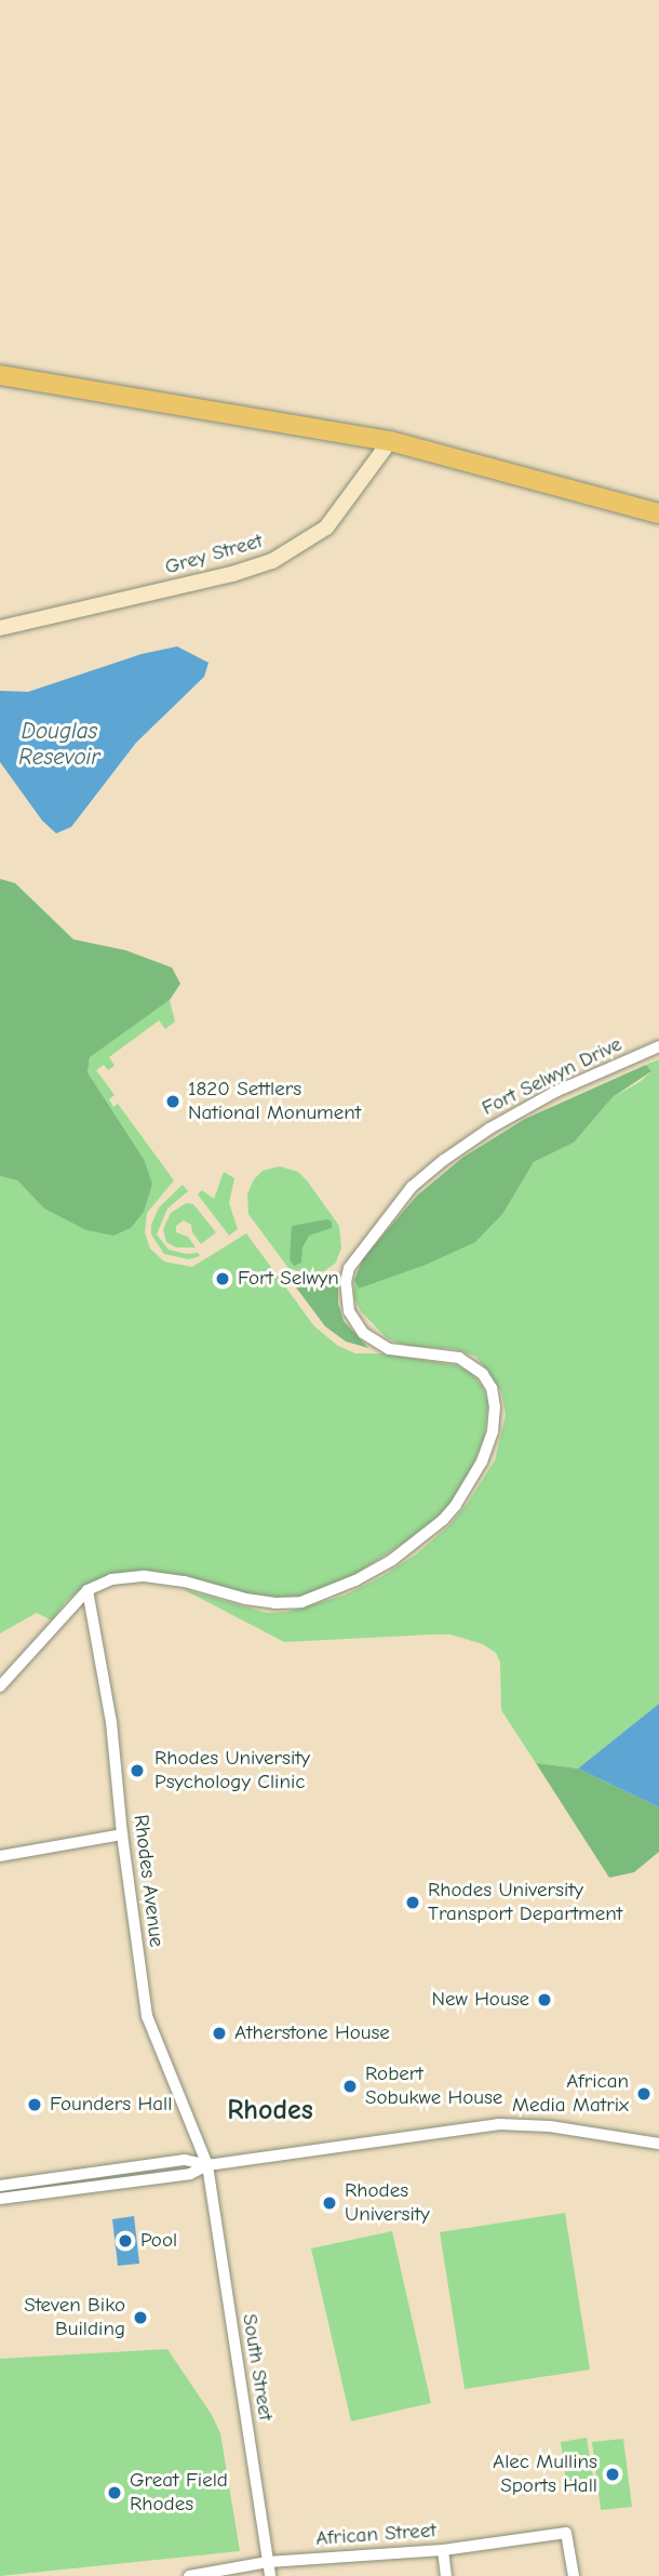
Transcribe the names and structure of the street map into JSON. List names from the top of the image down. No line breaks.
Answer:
{"streets":{"main road":["Grey Street"],"street":["Fort Selwyn Drive","Rhodes Avenue","South Street","African Street"]},"crossings":[["Fort Selwyn Drive","Rhodes Avenue"],["Rhodes Avenue","South Street"],["South Street","African Street"]],"districts":["Rhodes"],"water":["Douglas Resevoir"],"places":["1820 Settlers National Monument","Fort Selwyn","Rhodes University Psychology Clinic","Rhodes University Transport Department","New House","Atherstone House","Robert Sobukwe House","African Media Matrix","Founders Hall","Rhodes University","Pool","Steven Biko Building","Alec Mullins Sports Hall","Great Field Rhodes"]}
